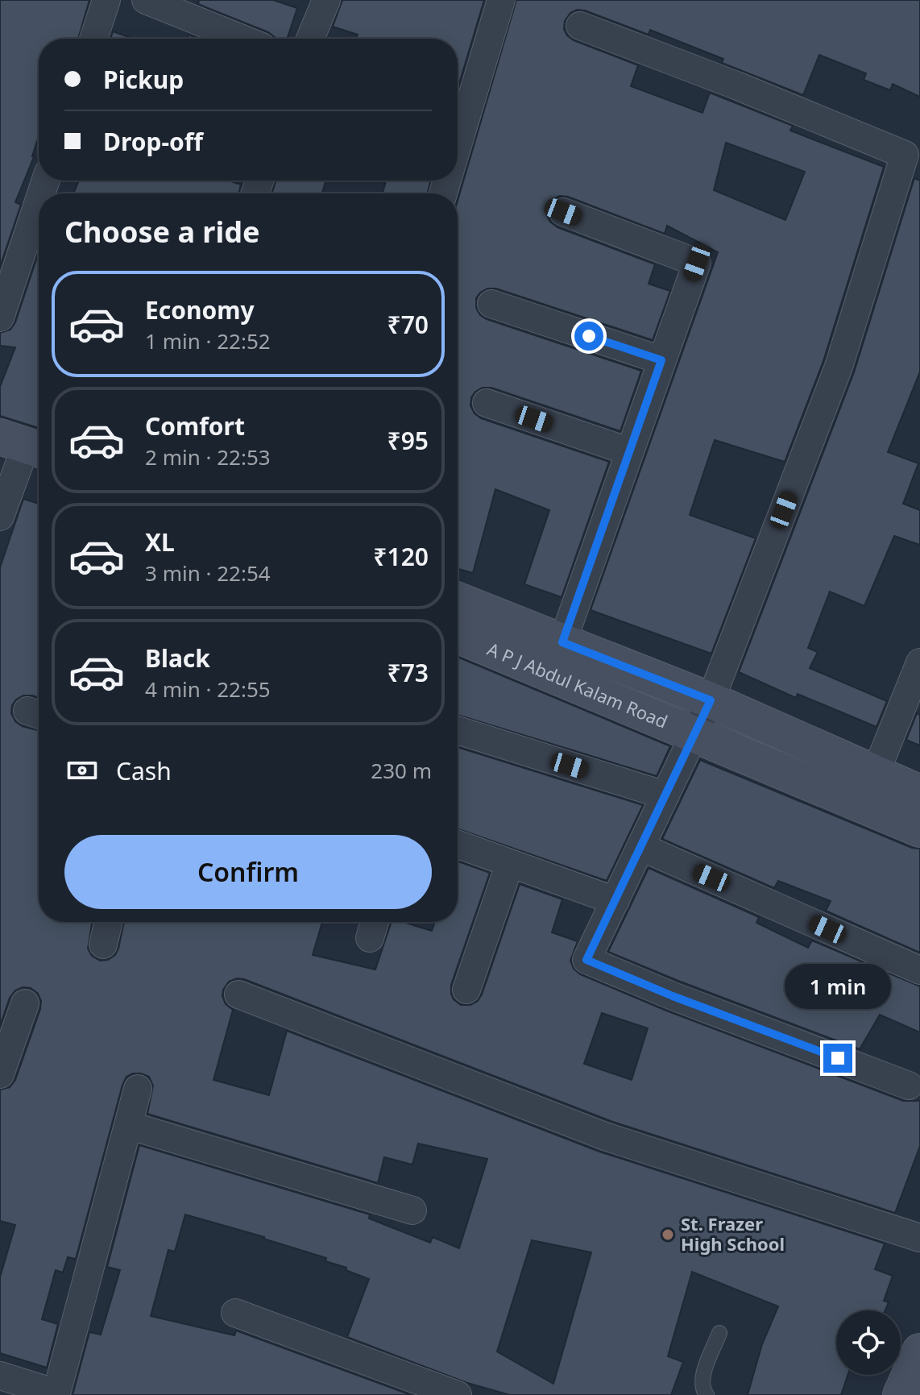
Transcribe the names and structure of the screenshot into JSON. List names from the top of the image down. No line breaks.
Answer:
{"streets":{"street":["A P J Abdul Kalam Road"]},"places":["St. Frazer High School"],"page":{"banner":["Pickup","Drop-off"],"heading":"Choose a ride","list":[{"name":"Economy","note":"1 min · 22:52","value":"₹70"},{"name":"Comfort","note":"2 min · 22:53","value":"₹95"},{"name":"XL","note":"3 min · 22:54","value":"₹120"},{"name":"Black","note":"4 min · 22:55","value":"₹73"}],"pay":["Cash","230 m"],"buttons":"Confirm","bubble":"1 min"}}
